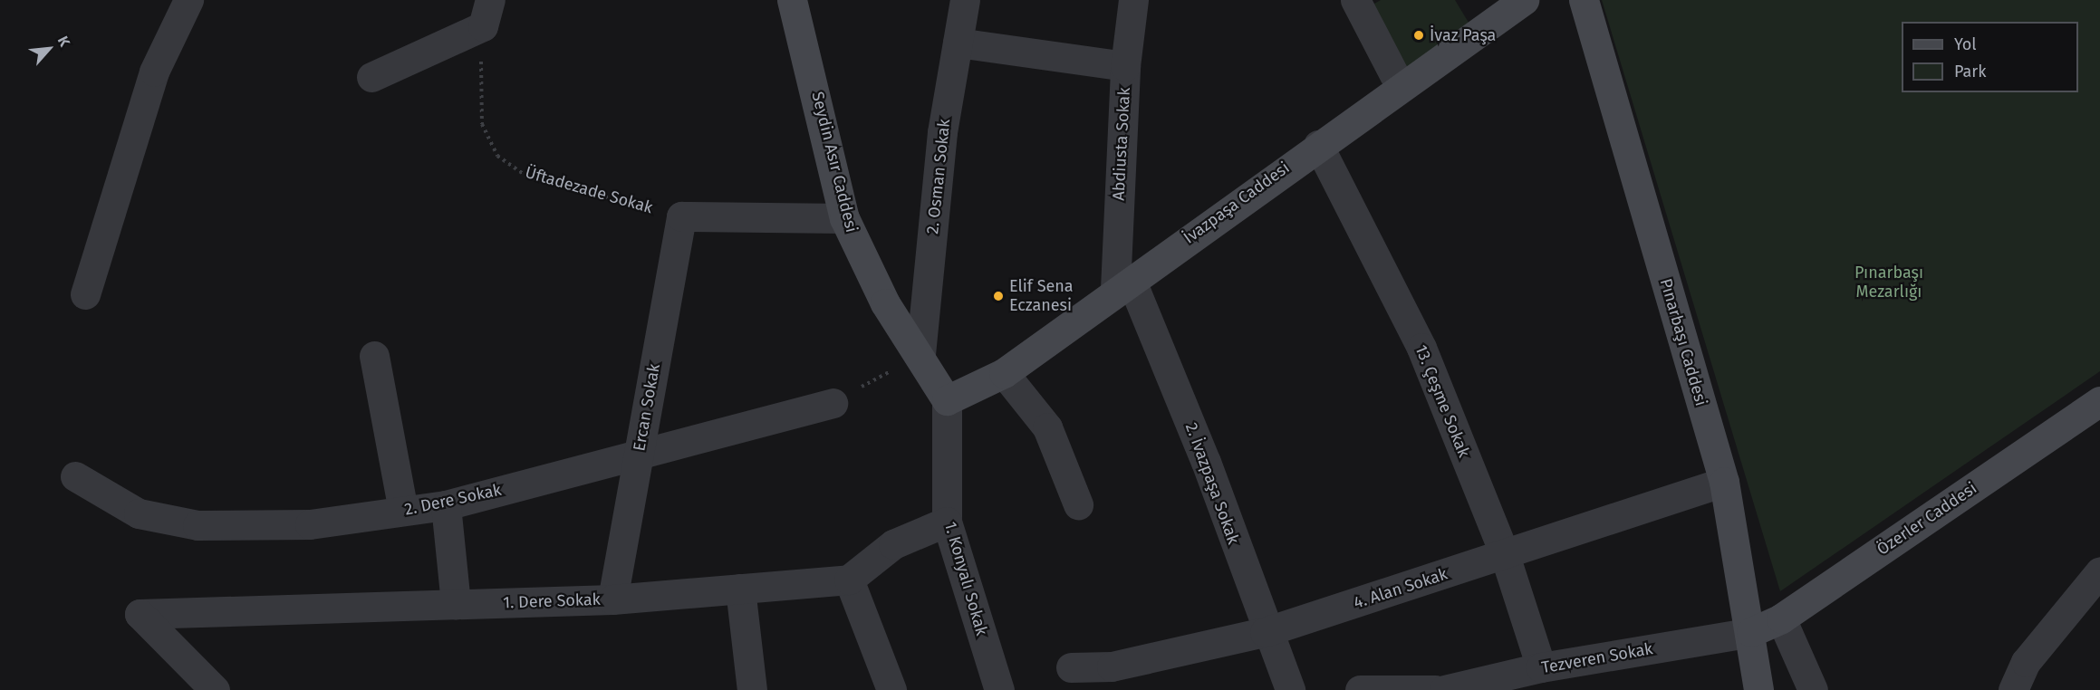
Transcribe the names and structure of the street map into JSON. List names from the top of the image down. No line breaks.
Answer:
{"streets":{"main road":["Seydin Asır Caddesi","İvazpaşa Caddesi","Pınarbaşı Caddesi","Özerler Caddesi"],"street":["Abdiusta Sokak","2. Osman Sokak","13. Çeşme Sokak","Ercan Sokak","2. İvazpaşa Sokak","2. Dere Sokak","1. Konyalı Sokak","4. Alan Sokak","1. Dere Sokak","Tezveren Sokak"],"path":["Üftadezade Sokak"]},"crossings":[["Abdiusta Sokak","İvazpaşa Caddesi"],["Abdiusta Sokak","2. İvazpaşa Sokak"],["Seydin Asır Caddesi","2. Osman Sokak"],["Seydin Asır Caddesi","İvazpaşa Caddesi"],["Seydin Asır Caddesi","1. Konyalı Sokak"],["Üftadezade Sokak","Ercan Sokak"],["İvazpaşa Caddesi","13. Çeşme Sokak"],["İvazpaşa Caddesi","2. İvazpaşa Sokak"],["İvazpaşa Caddesi","1. Konyalı Sokak"],["Pınarbaşı Caddesi","Özerler Caddesi"],["Pınarbaşı Caddesi","4. Alan Sokak"],["Pınarbaşı Caddesi","Tezveren Sokak"],["13. Çeşme Sokak","4. Alan Sokak"],["13. Çeşme Sokak","Tezveren Sokak"],["Ercan Sokak","2. Dere Sokak"],["Ercan Sokak","1. Dere Sokak"],["2. İvazpaşa Sokak","4. Alan Sokak"],["Özerler Caddesi","Tezveren Sokak"]],"parks":["Pınarbaşı Mezarlığı"],"places":["İvaz Paşa","Elif Sena Eczanesi"],"legend":["Yol","Park"],"north":"top right"}
